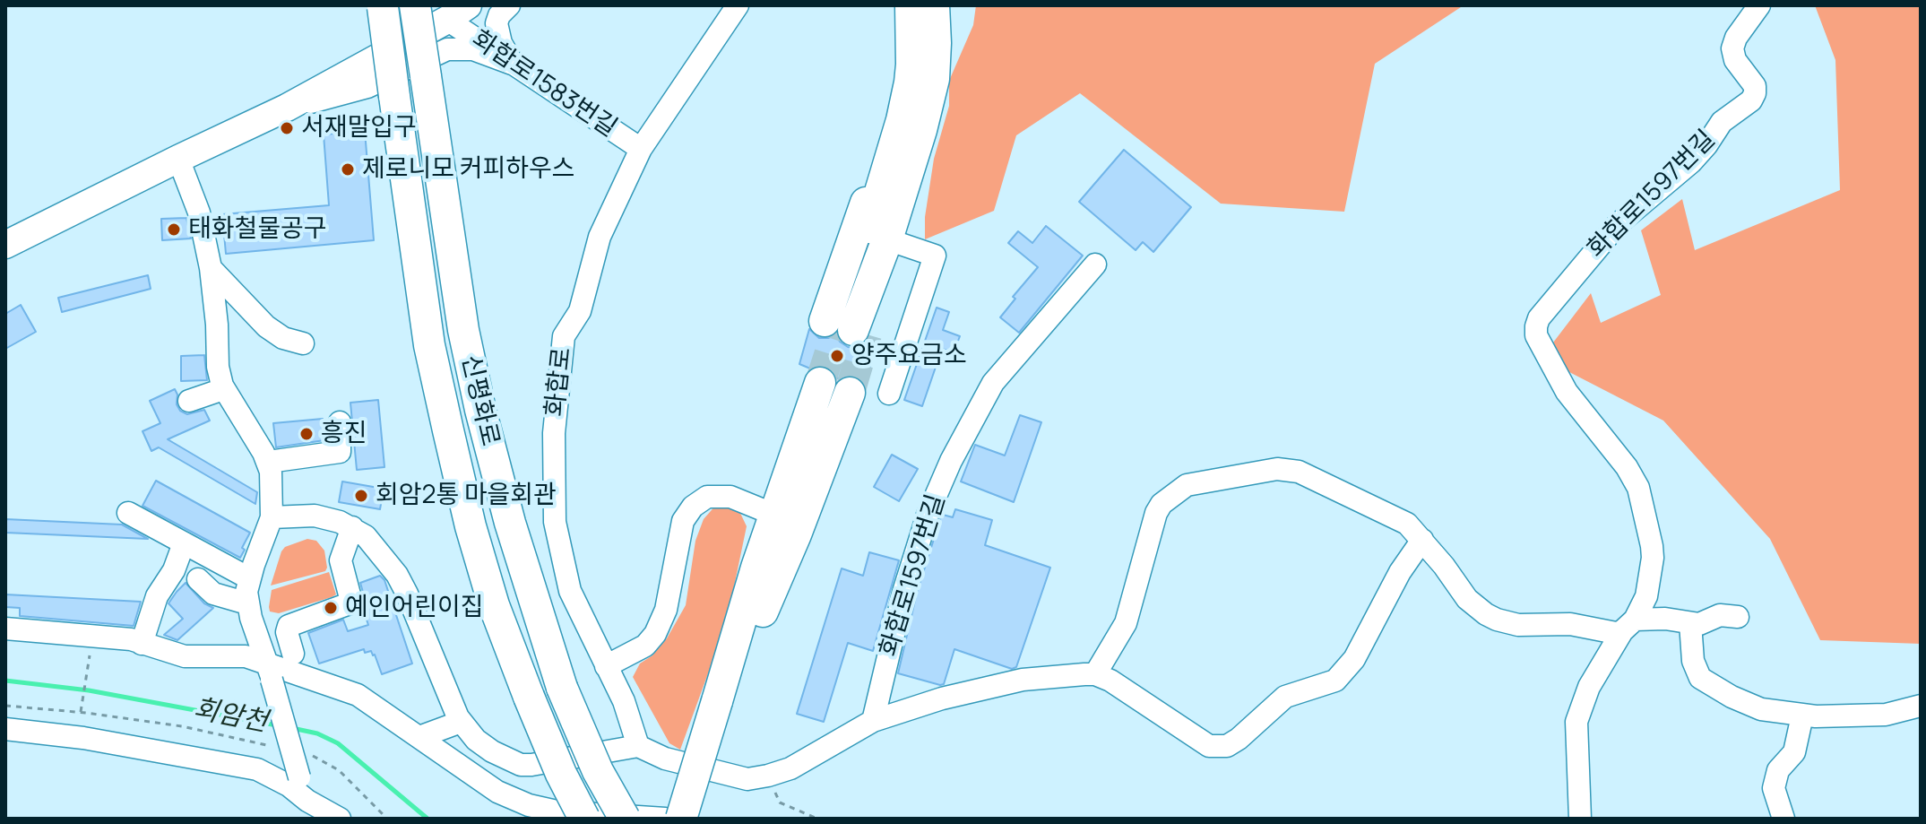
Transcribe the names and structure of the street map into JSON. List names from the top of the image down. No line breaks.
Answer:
{"streets":{"highway":["신평화로"],"street":["화합로1583번길","화합로1597번길","화합로"]},"crossings":[["화합로1583번길","화합로"]],"water":["회암천"],"places":["서재말입구","제로니모 커피하우스","태화철물공구","양주요금소","흥진","회암2통 마을회관","예인어린이집"]}
